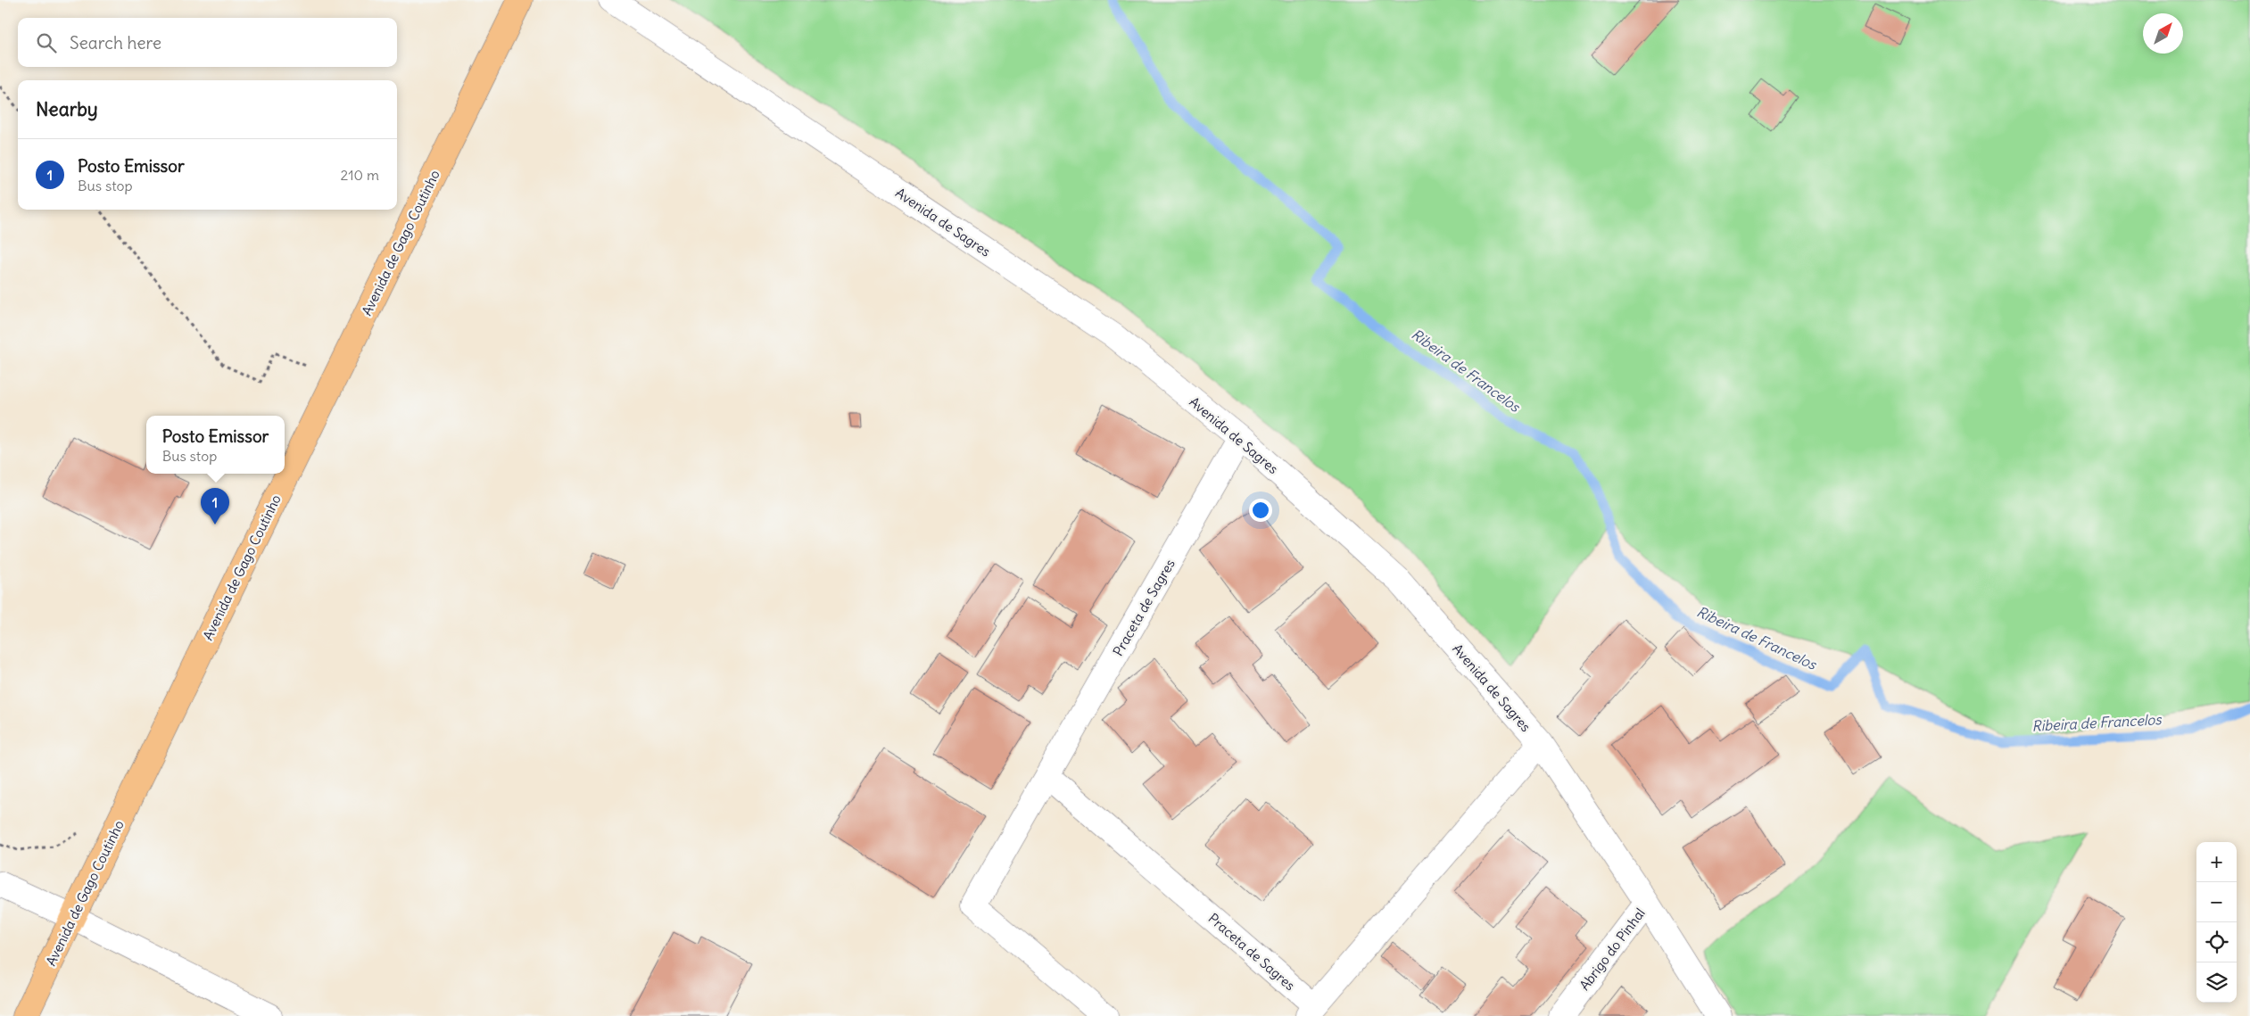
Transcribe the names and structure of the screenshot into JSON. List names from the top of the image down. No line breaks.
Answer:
{"streets":{"main road":["Avenida de Gago Coutinho"],"street":["Avenida de Sagres","Praceta de Sagres","Abrigo do Pinhal"]},"crossings":[["Avenida de Sagres","Praceta de Sagres"],["Avenida de Sagres","Abrigo do Pinhal"]],"water":["Ribeira de Francelos"],"north":"top right","page":{"search":"Search here","heading":"Nearby","list":[{"mark":"1","name":"Posto Emissor","note":"Bus stop","value":"210 m"}],"popup":["Posto Emissor","Bus stop"],"pins":"1","map_buttons":["+","−"]}}
